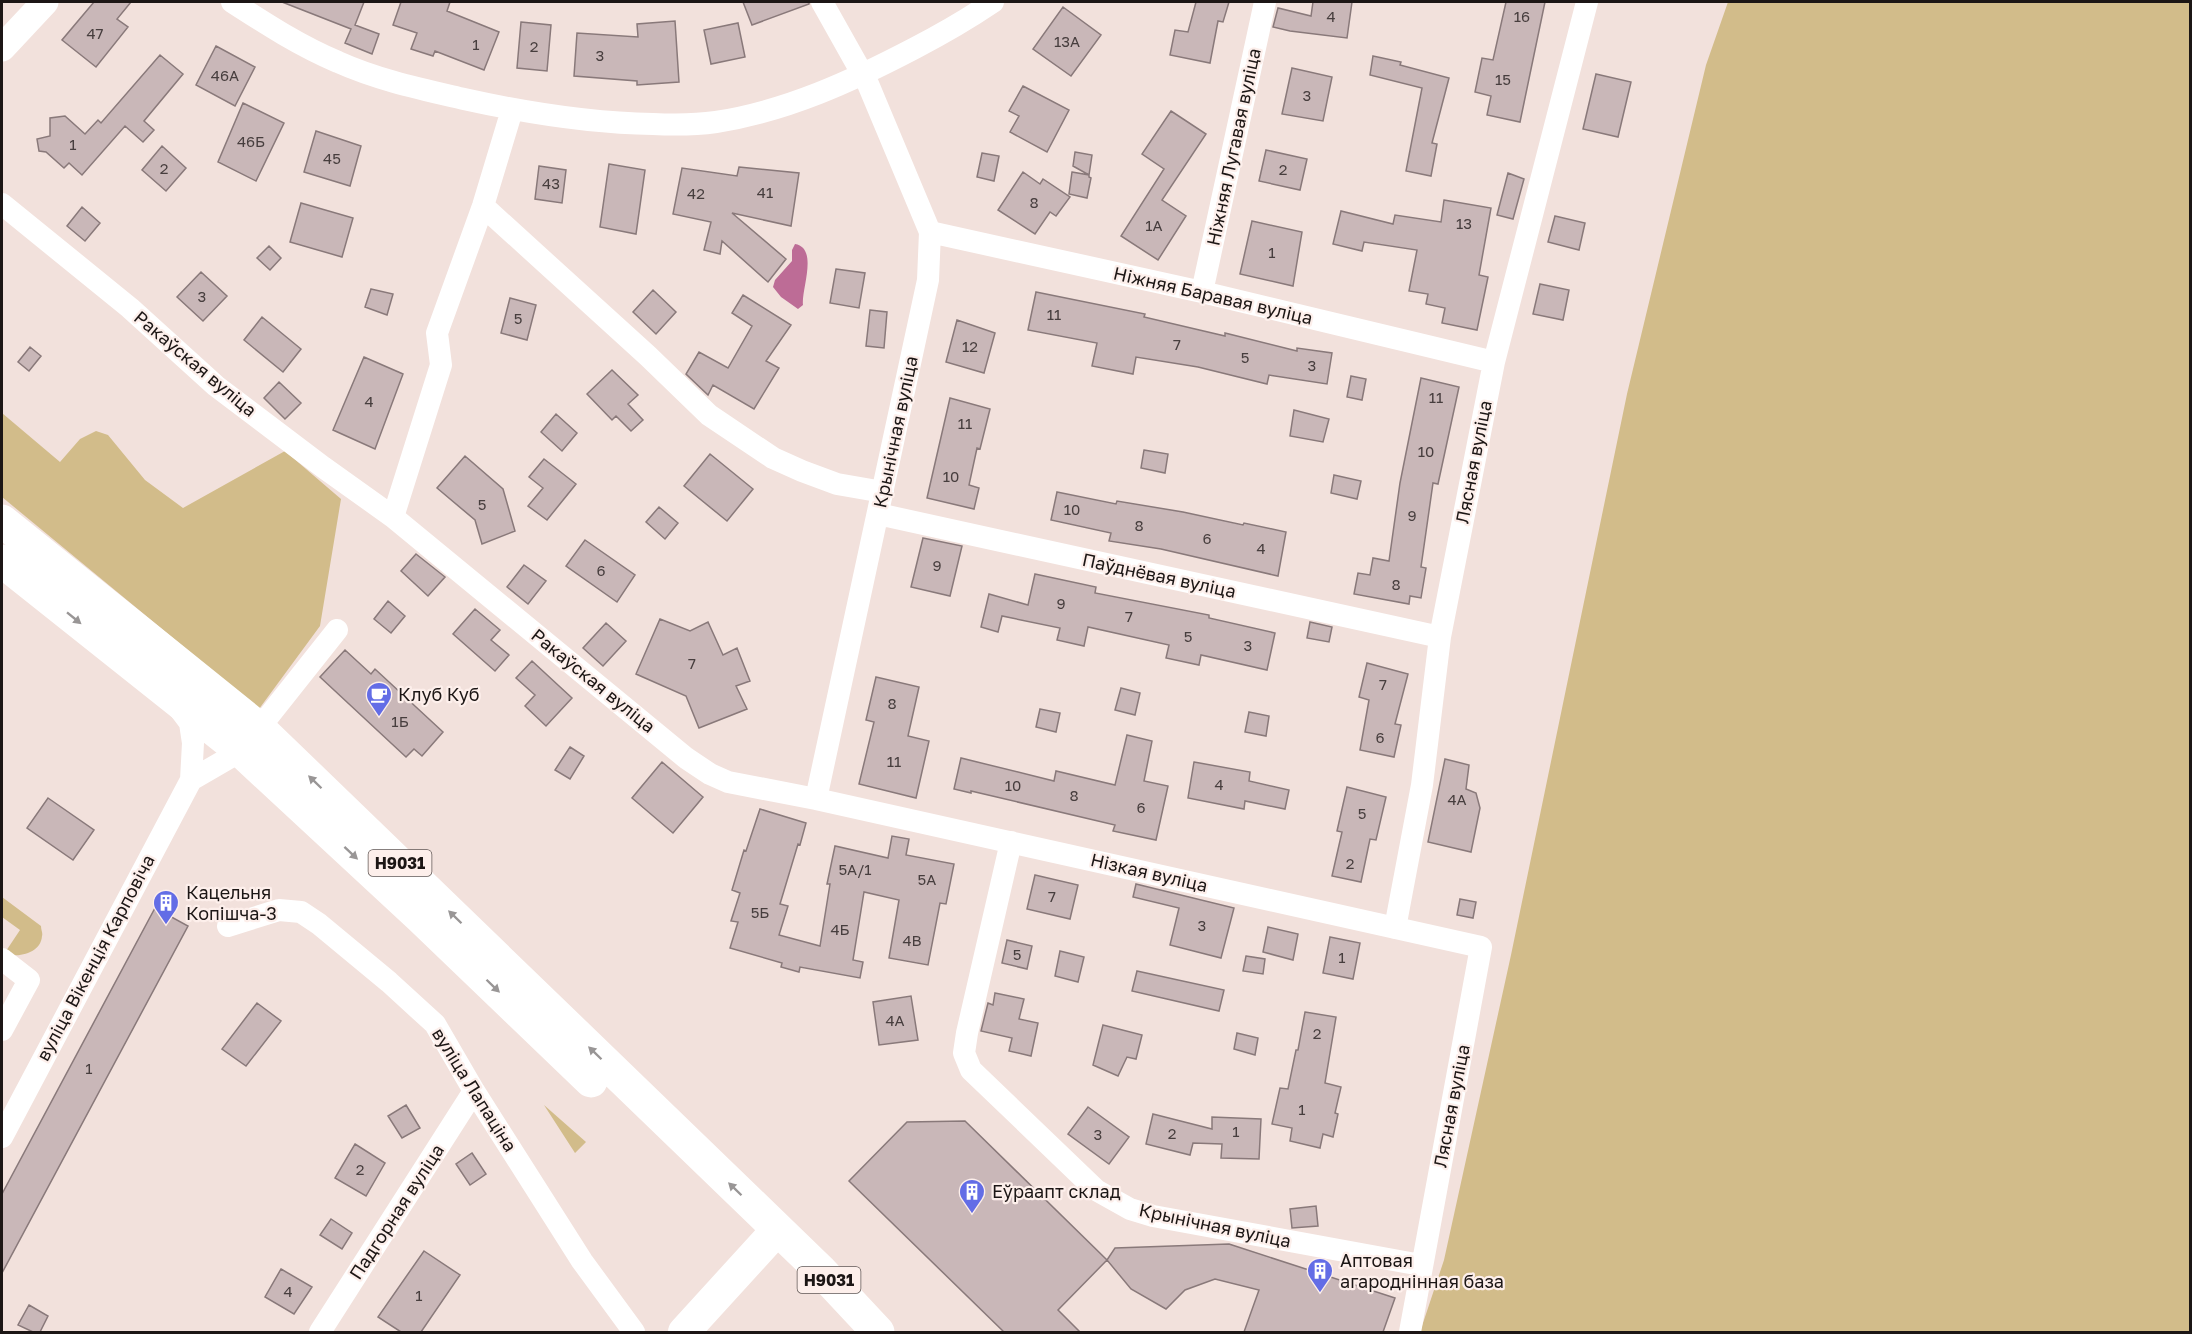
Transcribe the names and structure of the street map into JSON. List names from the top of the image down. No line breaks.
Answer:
{"streets":{"main road":["Н9031"],"street":["Ніжняя Лугавая вуліца","Ніжняя Баравая вуліца","Ракаўская вуліца","Крынічная вуліца","Лясная вуліца","Паўднёвая вуліца","Нізкая вуліца","вуліца Вікенція Карповіча","вуліца Лапаціна","Падгорная вуліца"]},"crossings":[["Ніжняя Лугавая вуліца","Ніжняя Баравая вуліца"],["Ніжняя Баравая вуліца","Крынічная вуліца"],["Ніжняя Баравая вуліца","Лясная вуліца"],["Ракаўская вуліца","Крынічная вуліца"],["Ракаўская вуліца","Нізкая вуліца"],["Крынічная вуліца","Лясная вуліца"],["Крынічная вуліца","Паўднёвая вуліца"],["Крынічная вуліца","Нізкая вуліца"],["Лясная вуліца","Паўднёвая вуліца"],["Лясная вуліца","Нізкая вуліца"],["вуліца Лапаціна","Падгорная вуліца"]],"places":{"cafe":["Клуб Куб"],"building":["Кацельня Копішча-3","Еўраапт склад","Аптовая агароднінная база"]},"house_numbers":["4","16","47","13А","1","2","3","46А","15","3","46Б","1","45","2","2","43","41","42","8","13","1А","1","3","11","5","7","12","5","3","11","4","11","10","10","5","10","9","8","6","4","9","6","8","9","7","5","3","7","7","8","1Б","6","11","4","10","8","4А","6","5","2","5А/1","5А","7","5Б","3","4Б","4В","5","1","4А","2","1","1","1","2","3","2","4","1"]}
